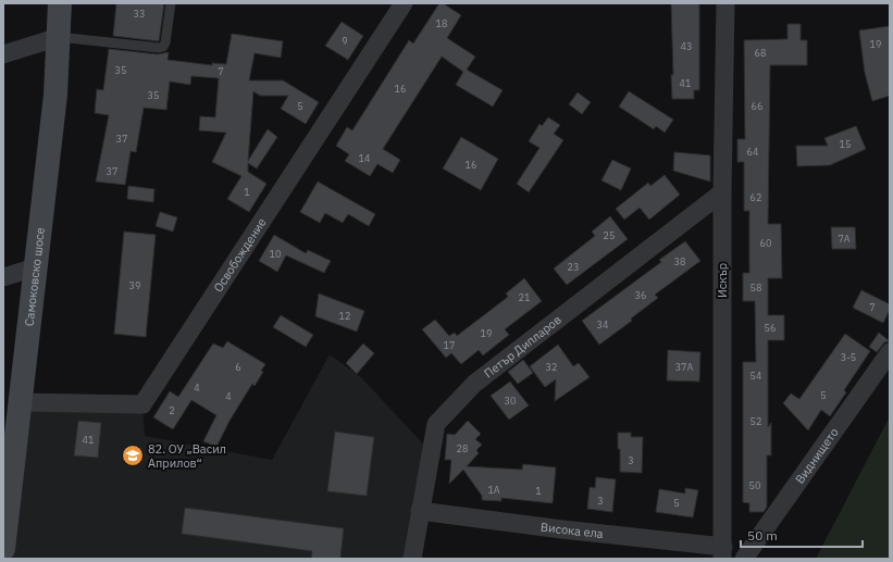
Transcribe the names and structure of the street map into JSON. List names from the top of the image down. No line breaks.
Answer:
{"streets":{"main road":["Самоковско шосе"],"street":["Освобождение","Искър","Петър Дипларов","Виднището","Висока ела"]},"crossings":[["Освобождение","Самоковско шосе"],["Искър","Петър Дипларов"],["Искър","Висока ела"],["Петър Дипларов","Висока ела"]],"places":{"school or university":["82. ОУ „Васил Априлов“"]},"house_numbers":["33","18","9","19","43","68","35","7","41","16","35","5","66","37","15","64","14","16","37","1","62","25","7А","60","10","38","23","39","58","36","21","7","12","34","56","19","17","3-5","6","32","37А","54","4","5","4","30","2","52","41","28","3","50","1А","1","3","5"],"scale_bar":"50 m"}
